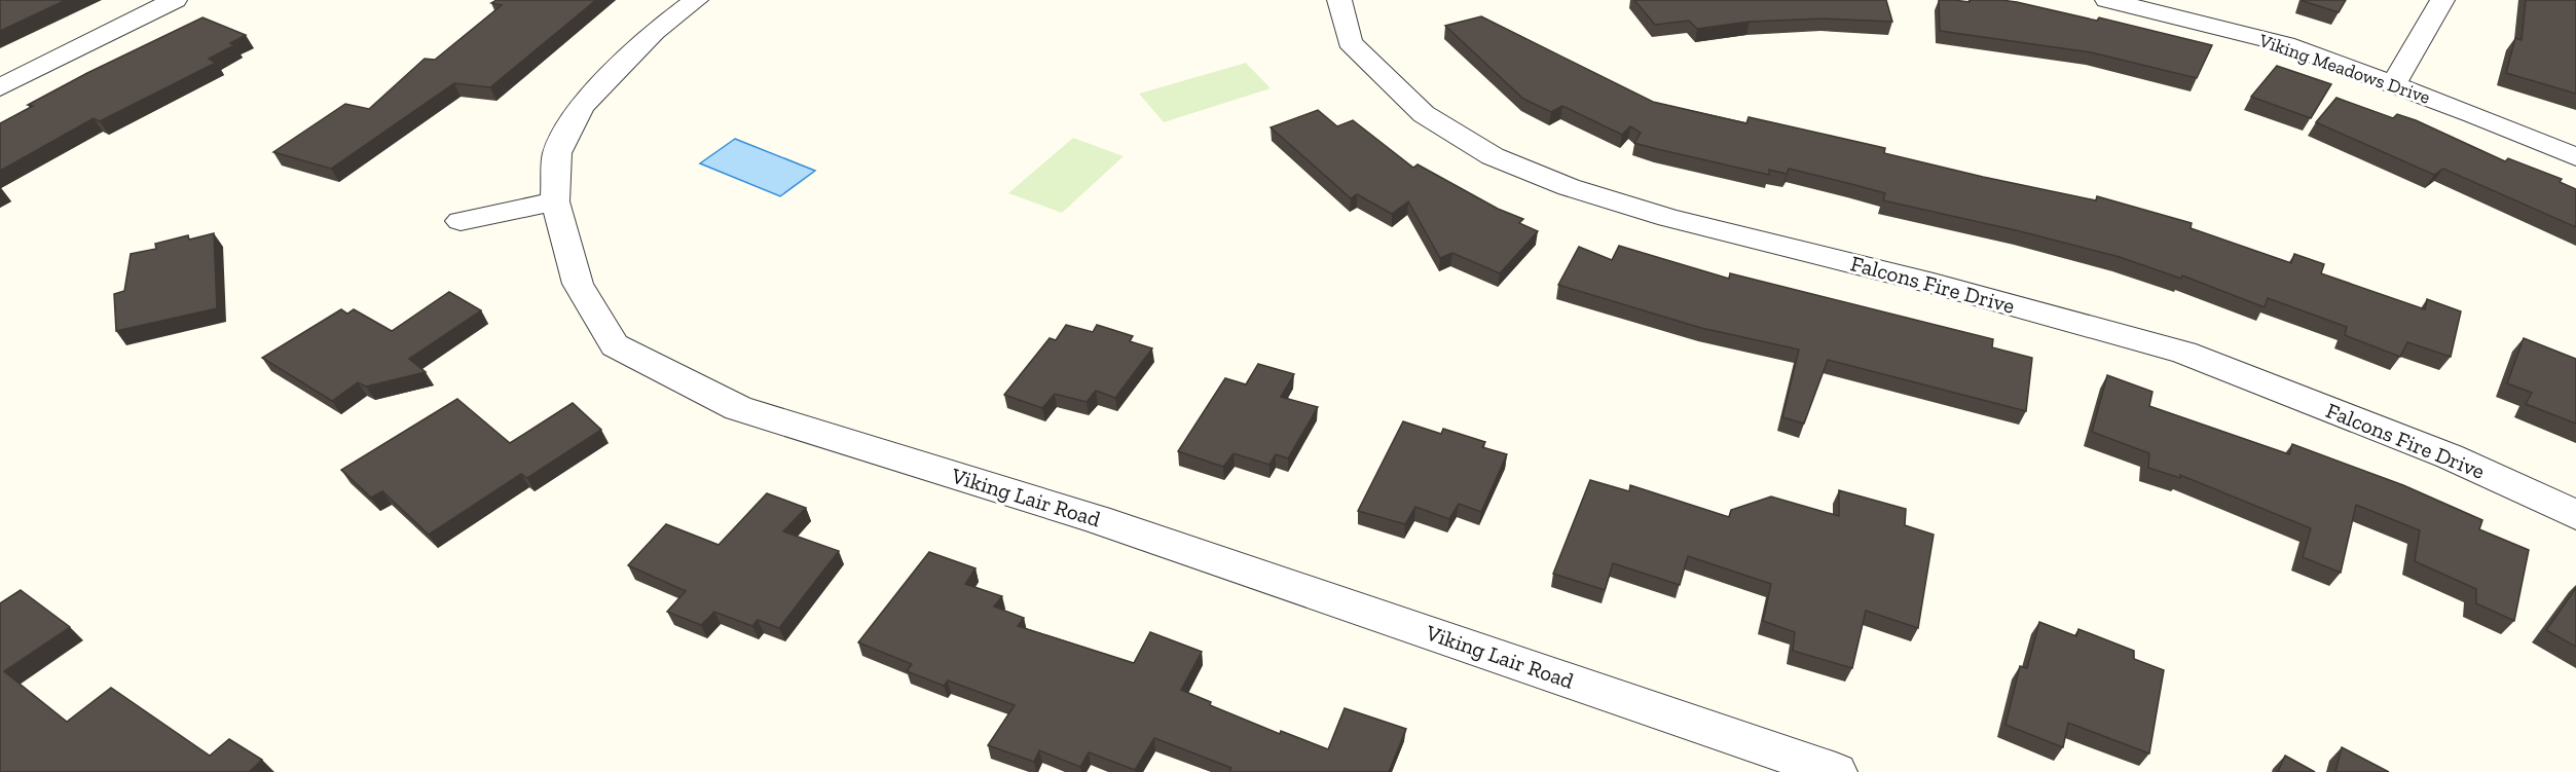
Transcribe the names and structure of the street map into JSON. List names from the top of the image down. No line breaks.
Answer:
{"streets":{"street":["Viking Meadows Drive","Falcons Fire Drive","Viking Lair Road"]}}
